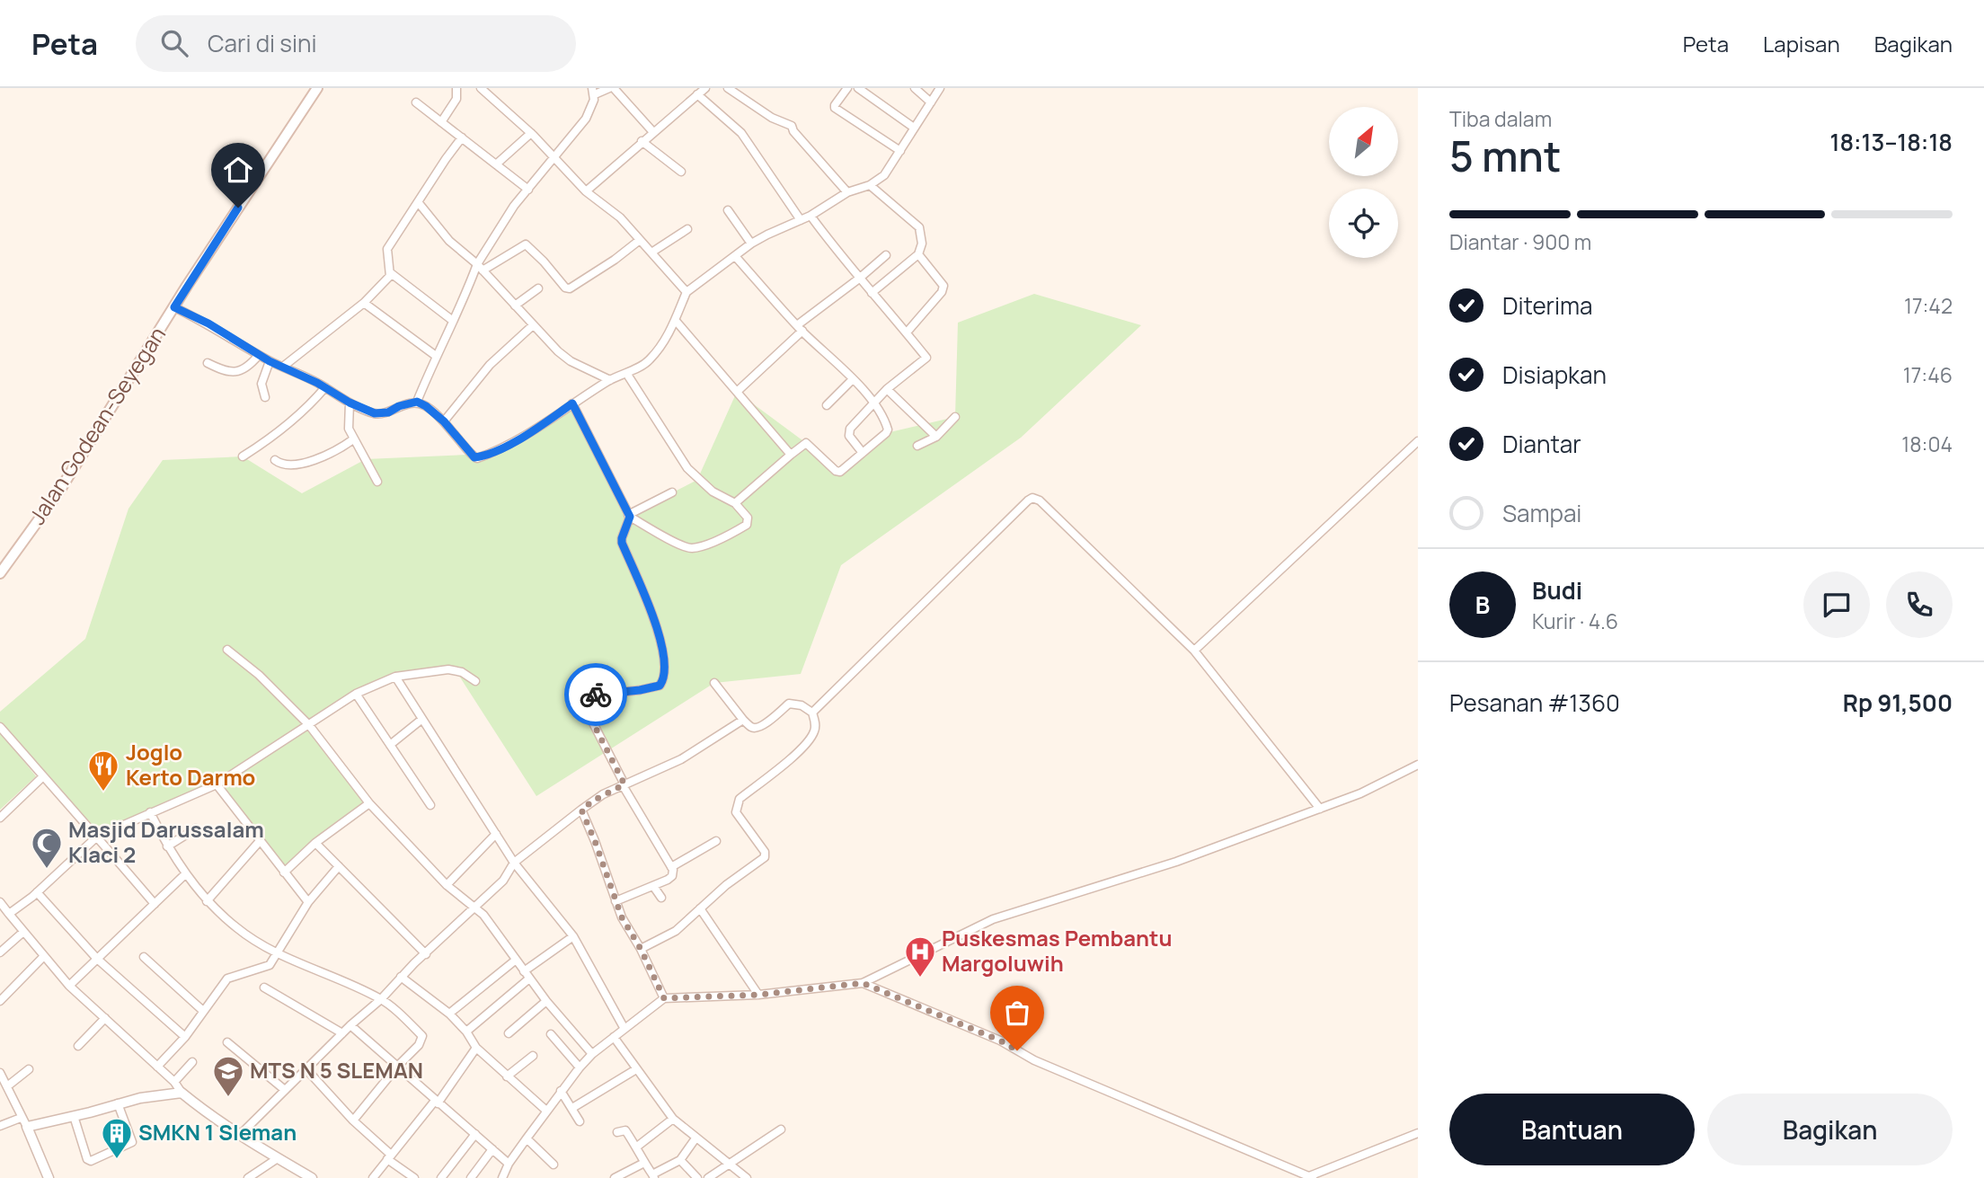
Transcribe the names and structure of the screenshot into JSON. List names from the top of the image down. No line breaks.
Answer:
{"streets":{"main road":["Jalan Godean-Seyegan"]},"places":{"restaurant":["Joglo Kerto Darmo"],"mosque":["Masjid Darussalam Klaci 2"],"hospital":["Puskesmas Pembantu Margoluwih"],"school or university":["MTS N 5 SLEMAN"],"building":["SMKN 1 Sleman"]},"north":"top right","page":{"header":"Peta","search":"Cari di sini","nav":["Peta","Lapisan","Bagikan"],"heading":["5 mnt","Tiba dalam","18:13–18:18"],"panel":["Budi","Kurir · 4.6","Pesanan #1360","Rp 91,500"],"bar":"Diantar · 900 m","list":[["Diterima","17:42"],["Disiapkan","17:46"],["Diantar","18:04"],"Sampai"],"round":"B","buttons":["Bantuan","Bagikan"]}}
